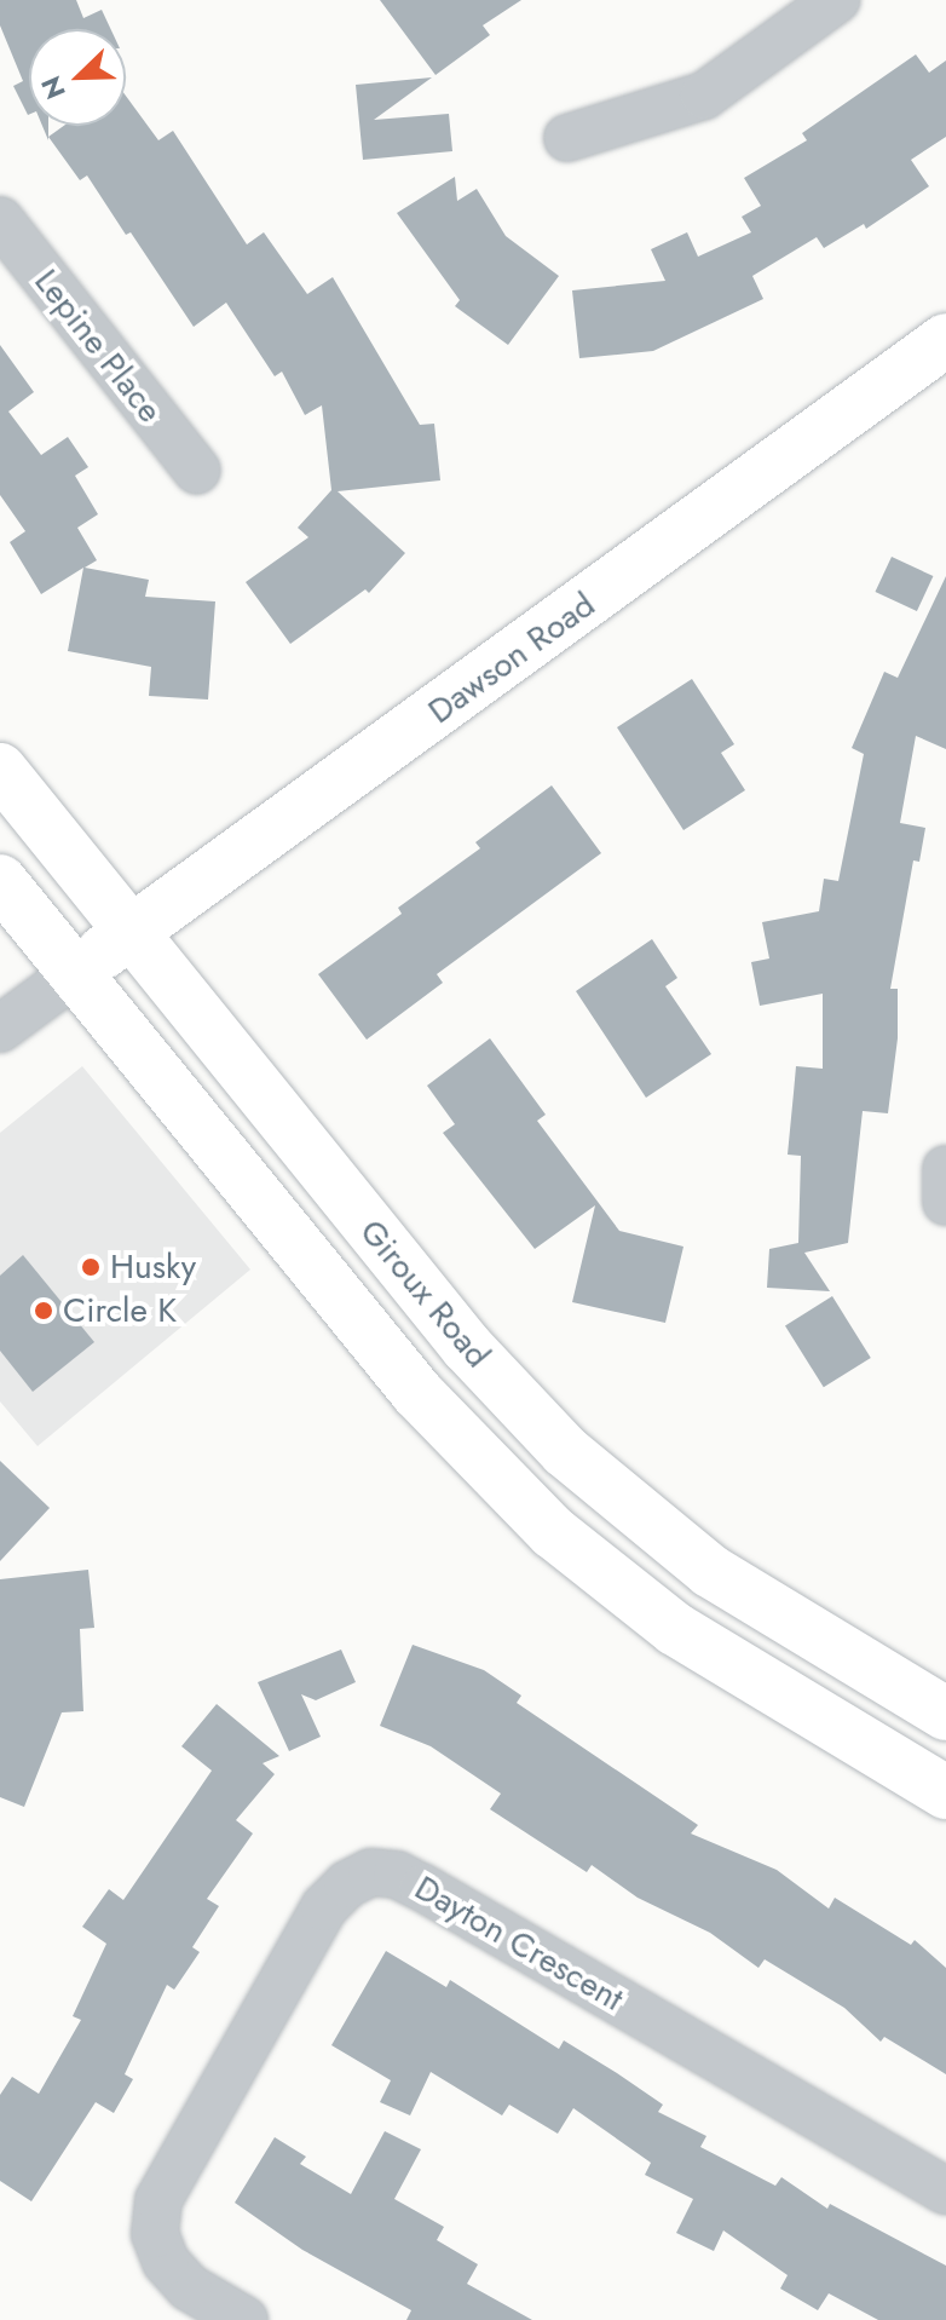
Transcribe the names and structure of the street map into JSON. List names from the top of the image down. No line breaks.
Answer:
{"streets":{"main road":["Dawson Road","Giroux Road"],"street":["Lepine Place","Dayton Crescent"]},"crossings":[["Dawson Road","Giroux Road"]],"places":["Husky","Circle K"],"north":"bottom left"}
